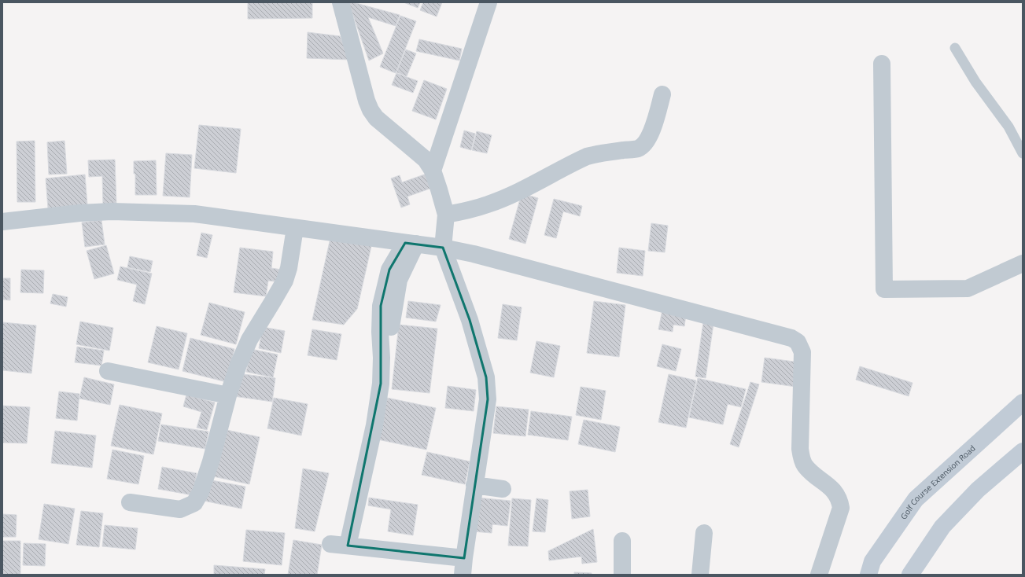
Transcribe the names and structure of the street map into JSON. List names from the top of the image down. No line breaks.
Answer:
{"streets":{"main road":["Golf Course Extension Road"]}}
